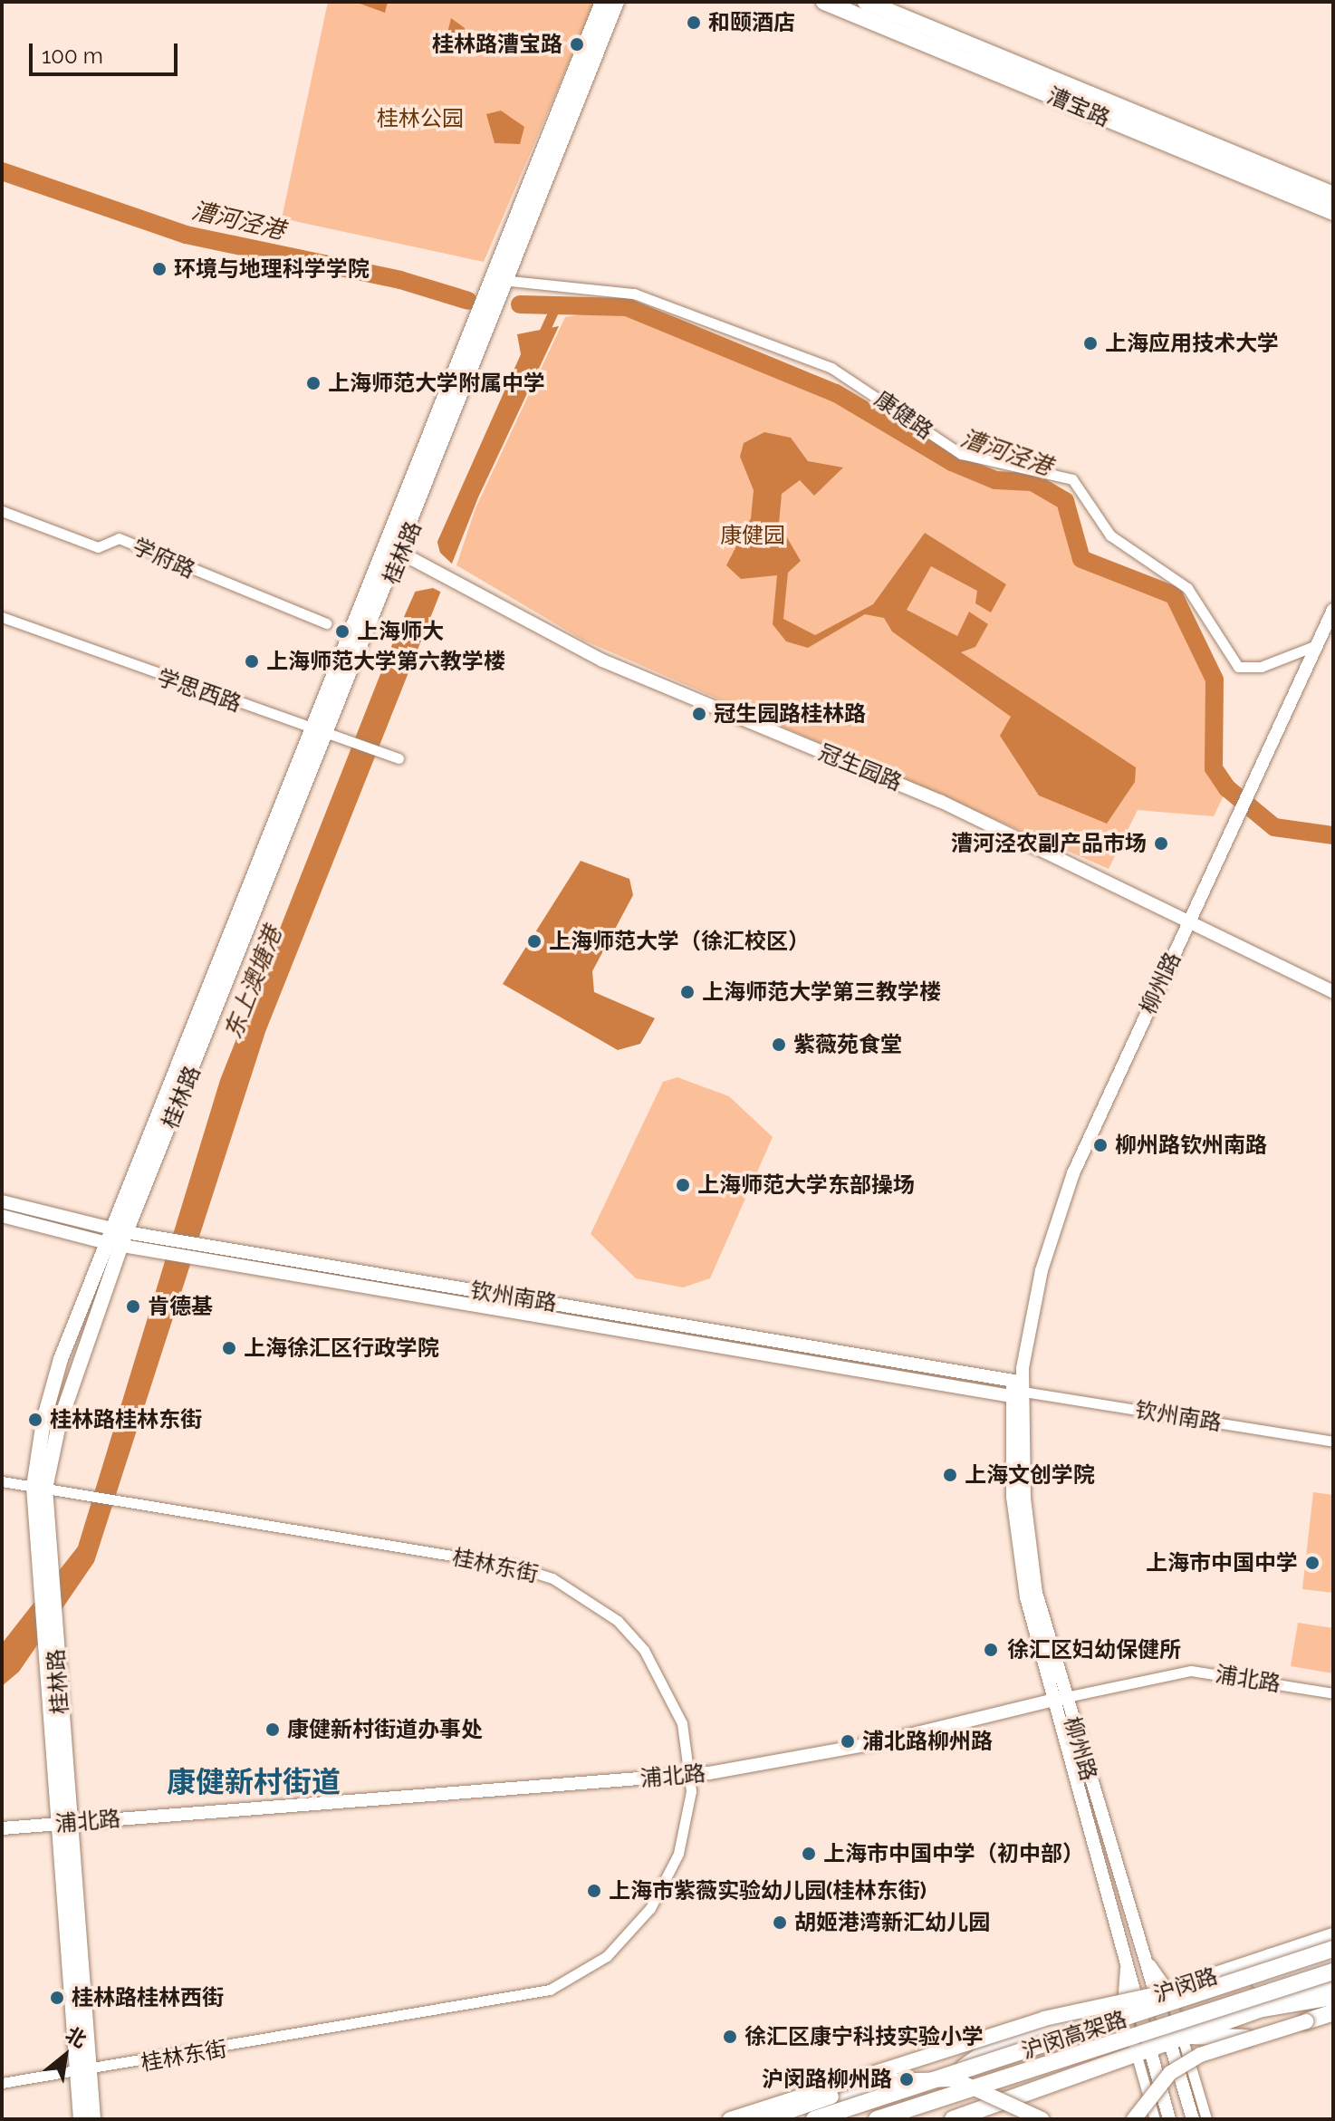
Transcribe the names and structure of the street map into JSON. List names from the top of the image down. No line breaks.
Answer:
{"streets":{"main road":["漕宝路","桂林路","沪闵路","沪闵高架路"],"street":["康健路","学府路","学思西路","冠生园路","柳州路","钦州南路","桂林东街","浦北路"]},"crossings":[["康健路","桂林路"],["康健路","柳州路"],["桂林路","学思西路"],["桂林路","冠生园路"],["桂林路","钦州南路"],["桂林路","桂林东街"],["桂林路","浦北路"],["冠生园路","柳州路"],["柳州路","钦州南路"],["柳州路","浦北路"],["柳州路","沪闵路"],["桂林东街","浦北路"],["沪闵路","沪闵高架路"]],"districts":["康健新村街道"],"water":["漕河泾港","东上澳塘港"],"parks":["桂林公园","康健园"],"places":["和颐酒店","桂林路漕宝路","环境与地理科学学院","上海应用技术大学","上海师范大学附属中学","上海师大","上海师范大学第六教学楼","冠生园路桂林路","漕河泾农副产品市场","上海师范大学（徐汇校区）","上海师范大学第三教学楼","紫薇苑食堂","柳州路钦州南路","上海师范大学东部操场","肯德基","上海徐汇区行政学院","桂林路桂林东街","上海文创学院","上海市中国中学","徐汇区妇幼保健所","康健新村街道办事处","浦北路柳州路","上海市中国中学（初中部）","上海市紫薇实验幼儿园(桂林东街)","胡姬港湾新汇幼儿园","桂林路桂林西街","徐汇区康宁科技实验小学","沪闵路柳州路"],"scale_bar":"100 m","north":"top right"}
